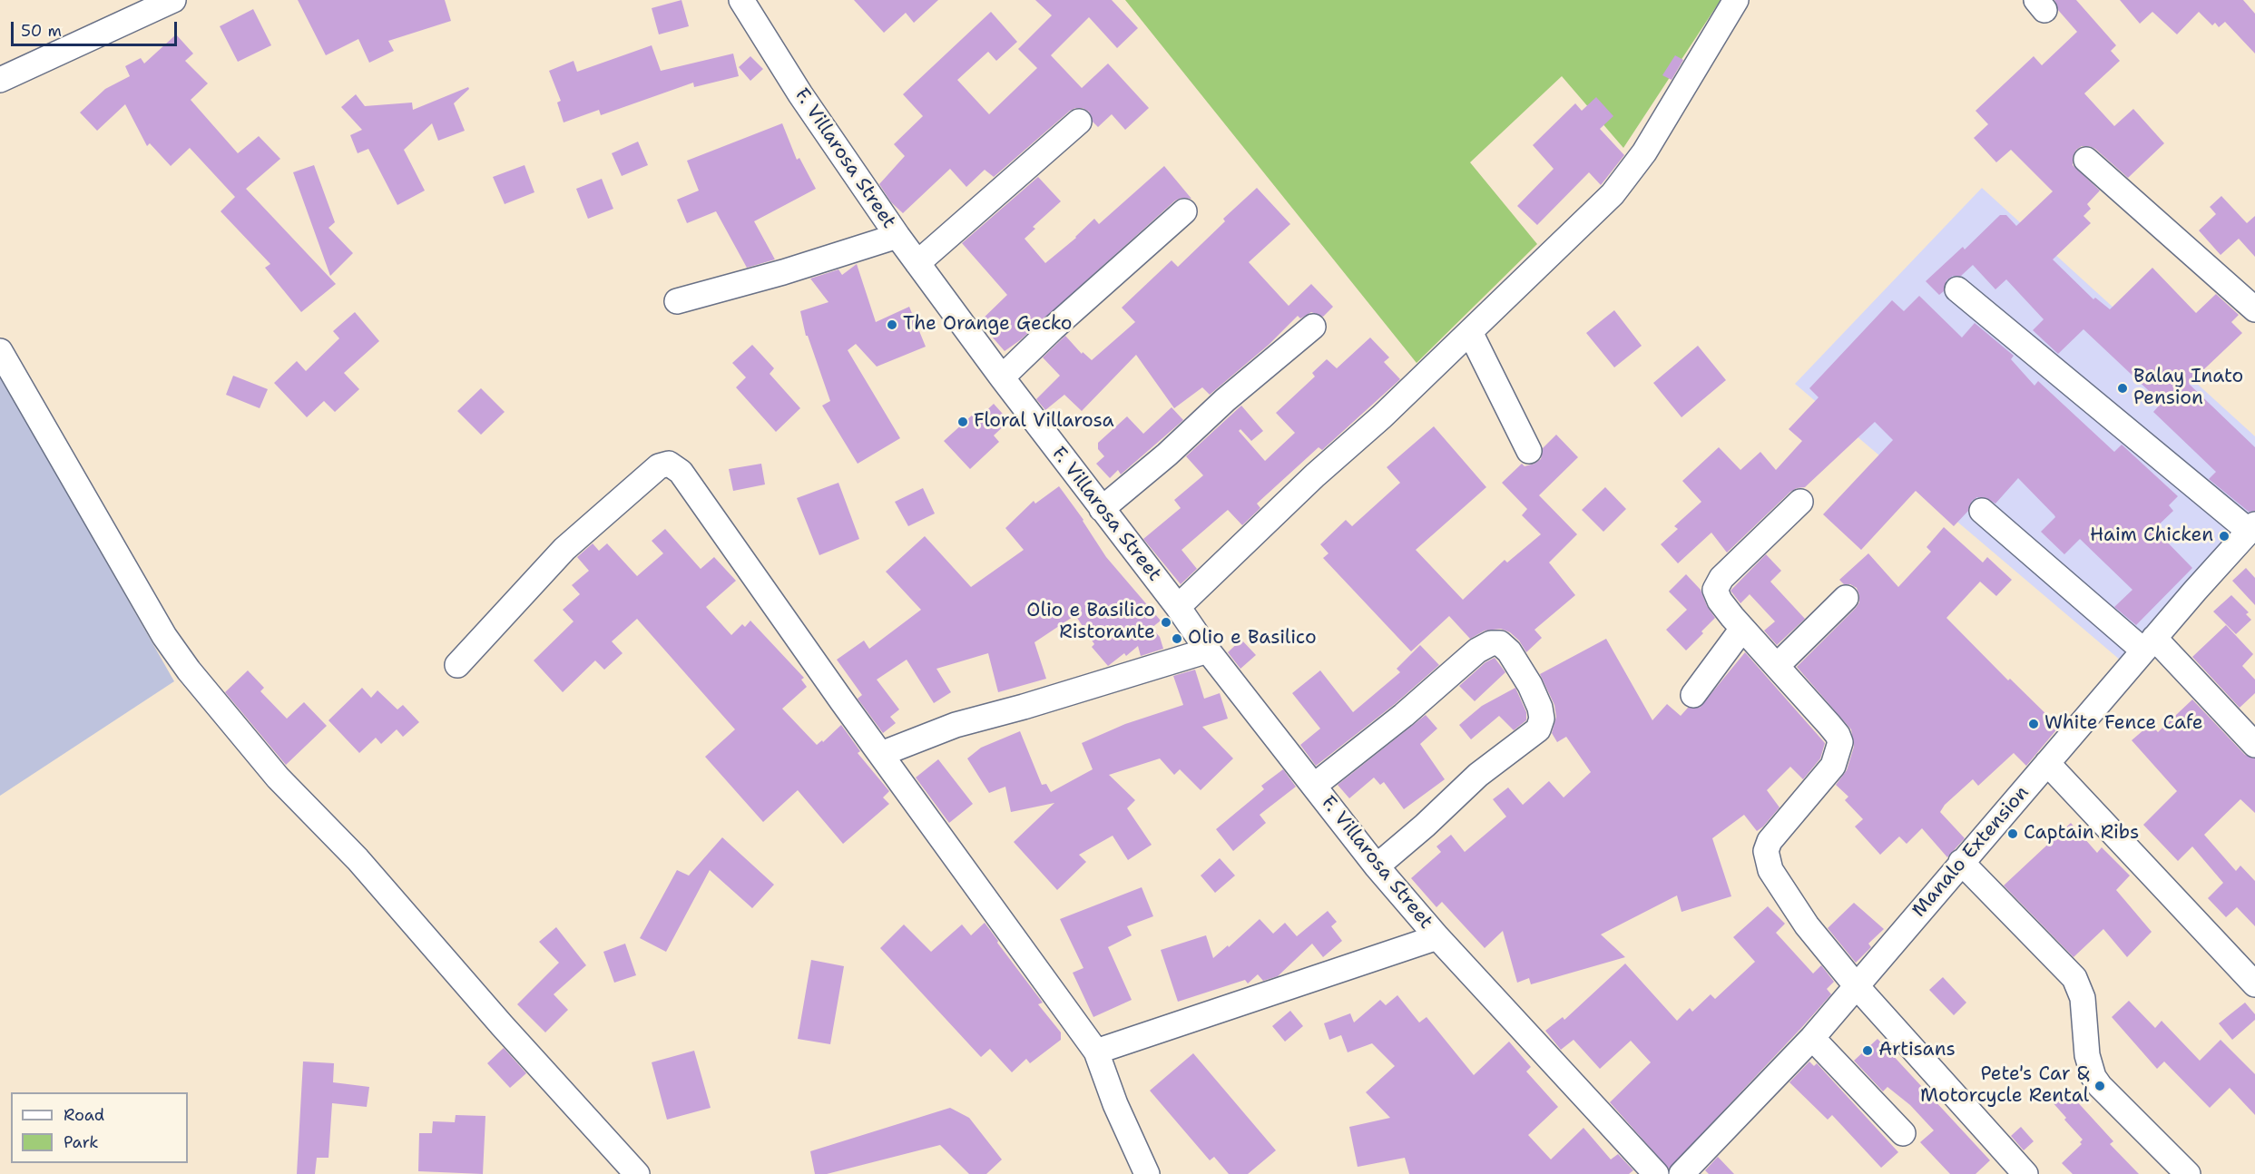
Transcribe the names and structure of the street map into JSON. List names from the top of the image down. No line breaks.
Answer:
{"streets":{"street":["F. Villarosa Street","Manalo Extension"]},"places":["The Orange Gecko","Balay Inato Pension","Floral Villarosa","Haim Chicken","Olio e Basilico Ristorante","Olio e Basilico","White Fence Cafe","Captain Ribs","Artisans","Pete's Car & Motorcycle Rental"],"legend":["Road","Park"],"scale_bar":"50 m"}
